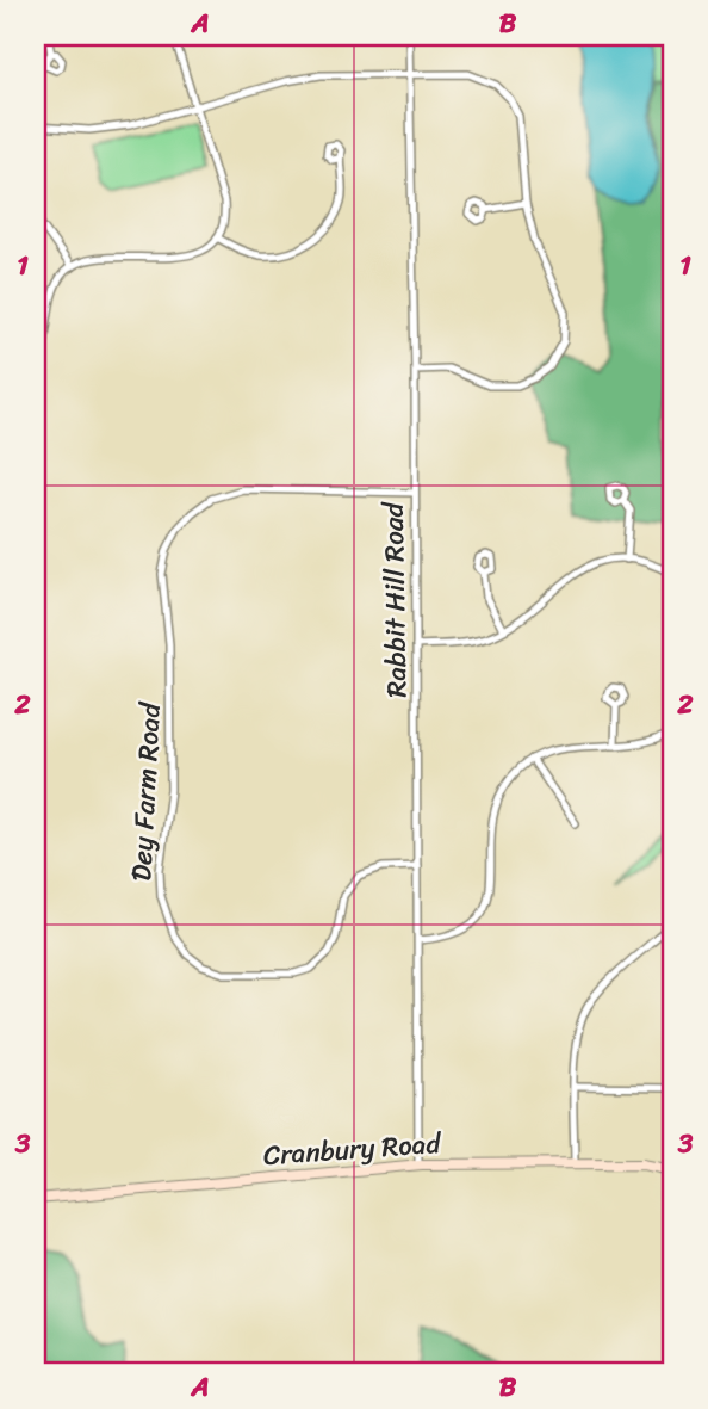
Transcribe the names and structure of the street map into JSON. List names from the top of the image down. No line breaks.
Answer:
{"streets":{"street":["Rabbit Hill Road","Dey Farm Road","Cranbury Road"]},"crossings":[["Rabbit Hill Road","Dey Farm Road"],["Rabbit Hill Road","Cranbury Road"]],"grid":{"columns":["A","B"],"rows":["1","2","3"]}}
